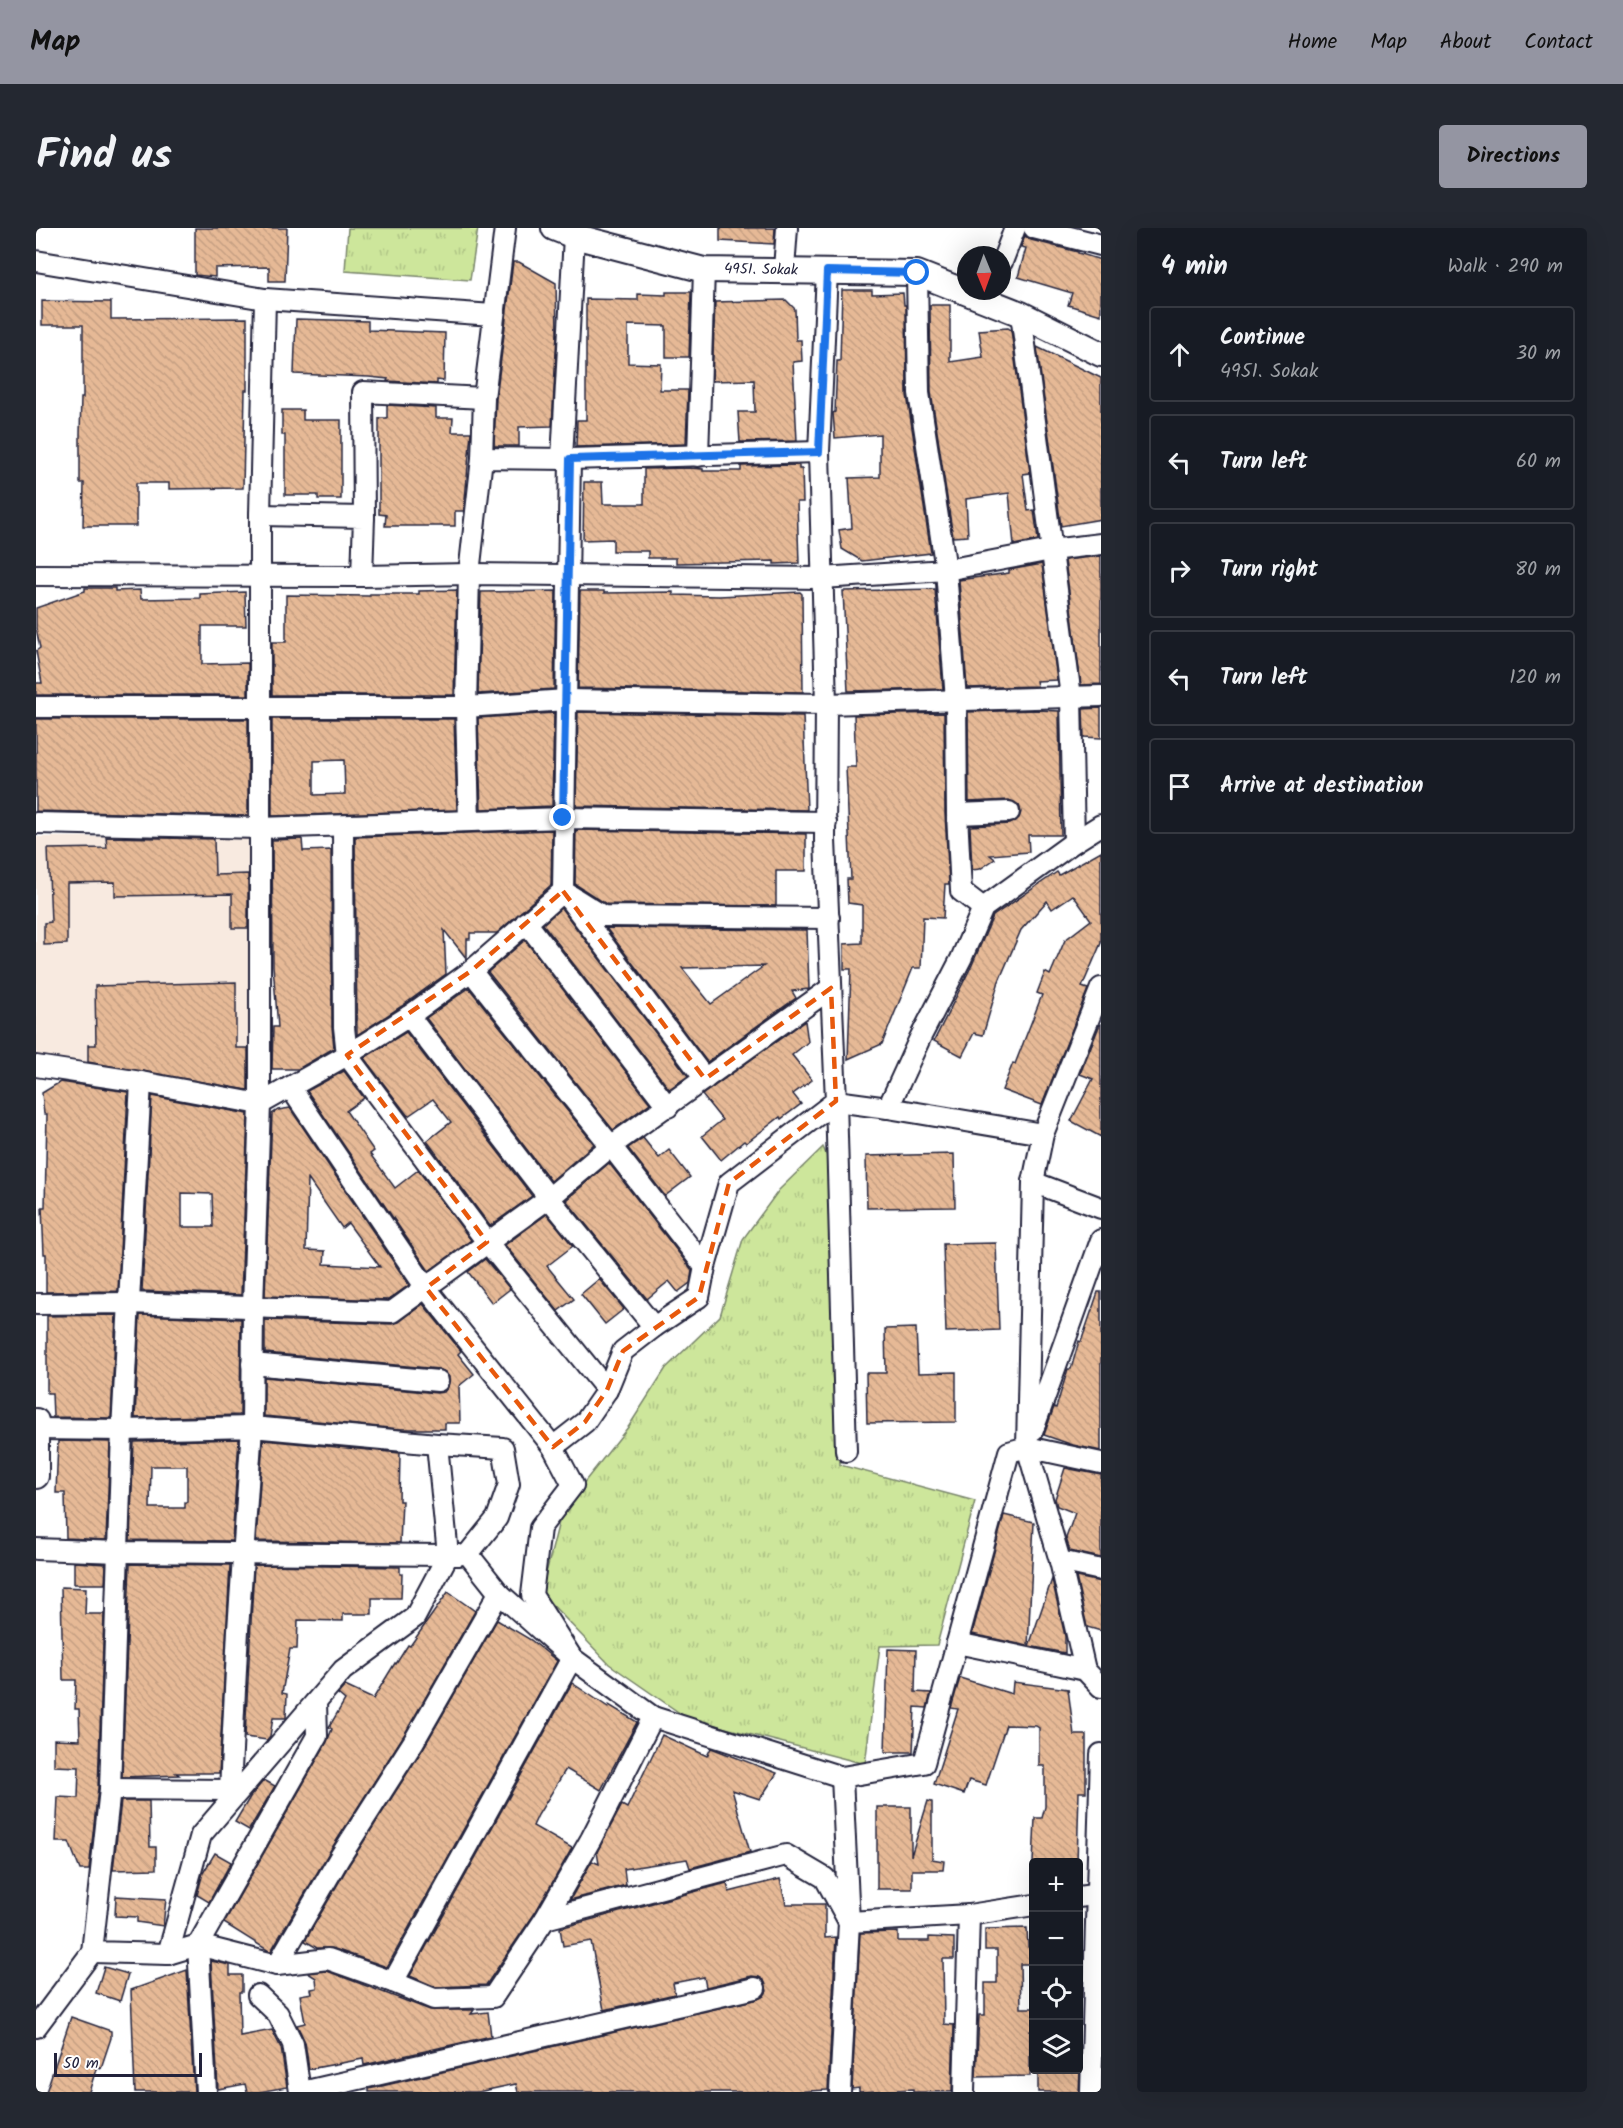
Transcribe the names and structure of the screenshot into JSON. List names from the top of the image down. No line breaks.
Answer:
{"streets":{"main road":["4951. Sokak"]},"scale_bar":"50 m","north":"bottom","page":{"header":"Map","nav":["Home","Map","About","Contact"],"title":"Find us","buttons":"Directions","heading":["4 min","Walk · 290 m"],"list":[["Continue","4951. Sokak","30 m"],["Turn left","60 m"],["Turn right","80 m"],["Turn left","120 m"],"Arrive at destination"],"map_buttons":["+","−"],"scale":"50 m"}}
